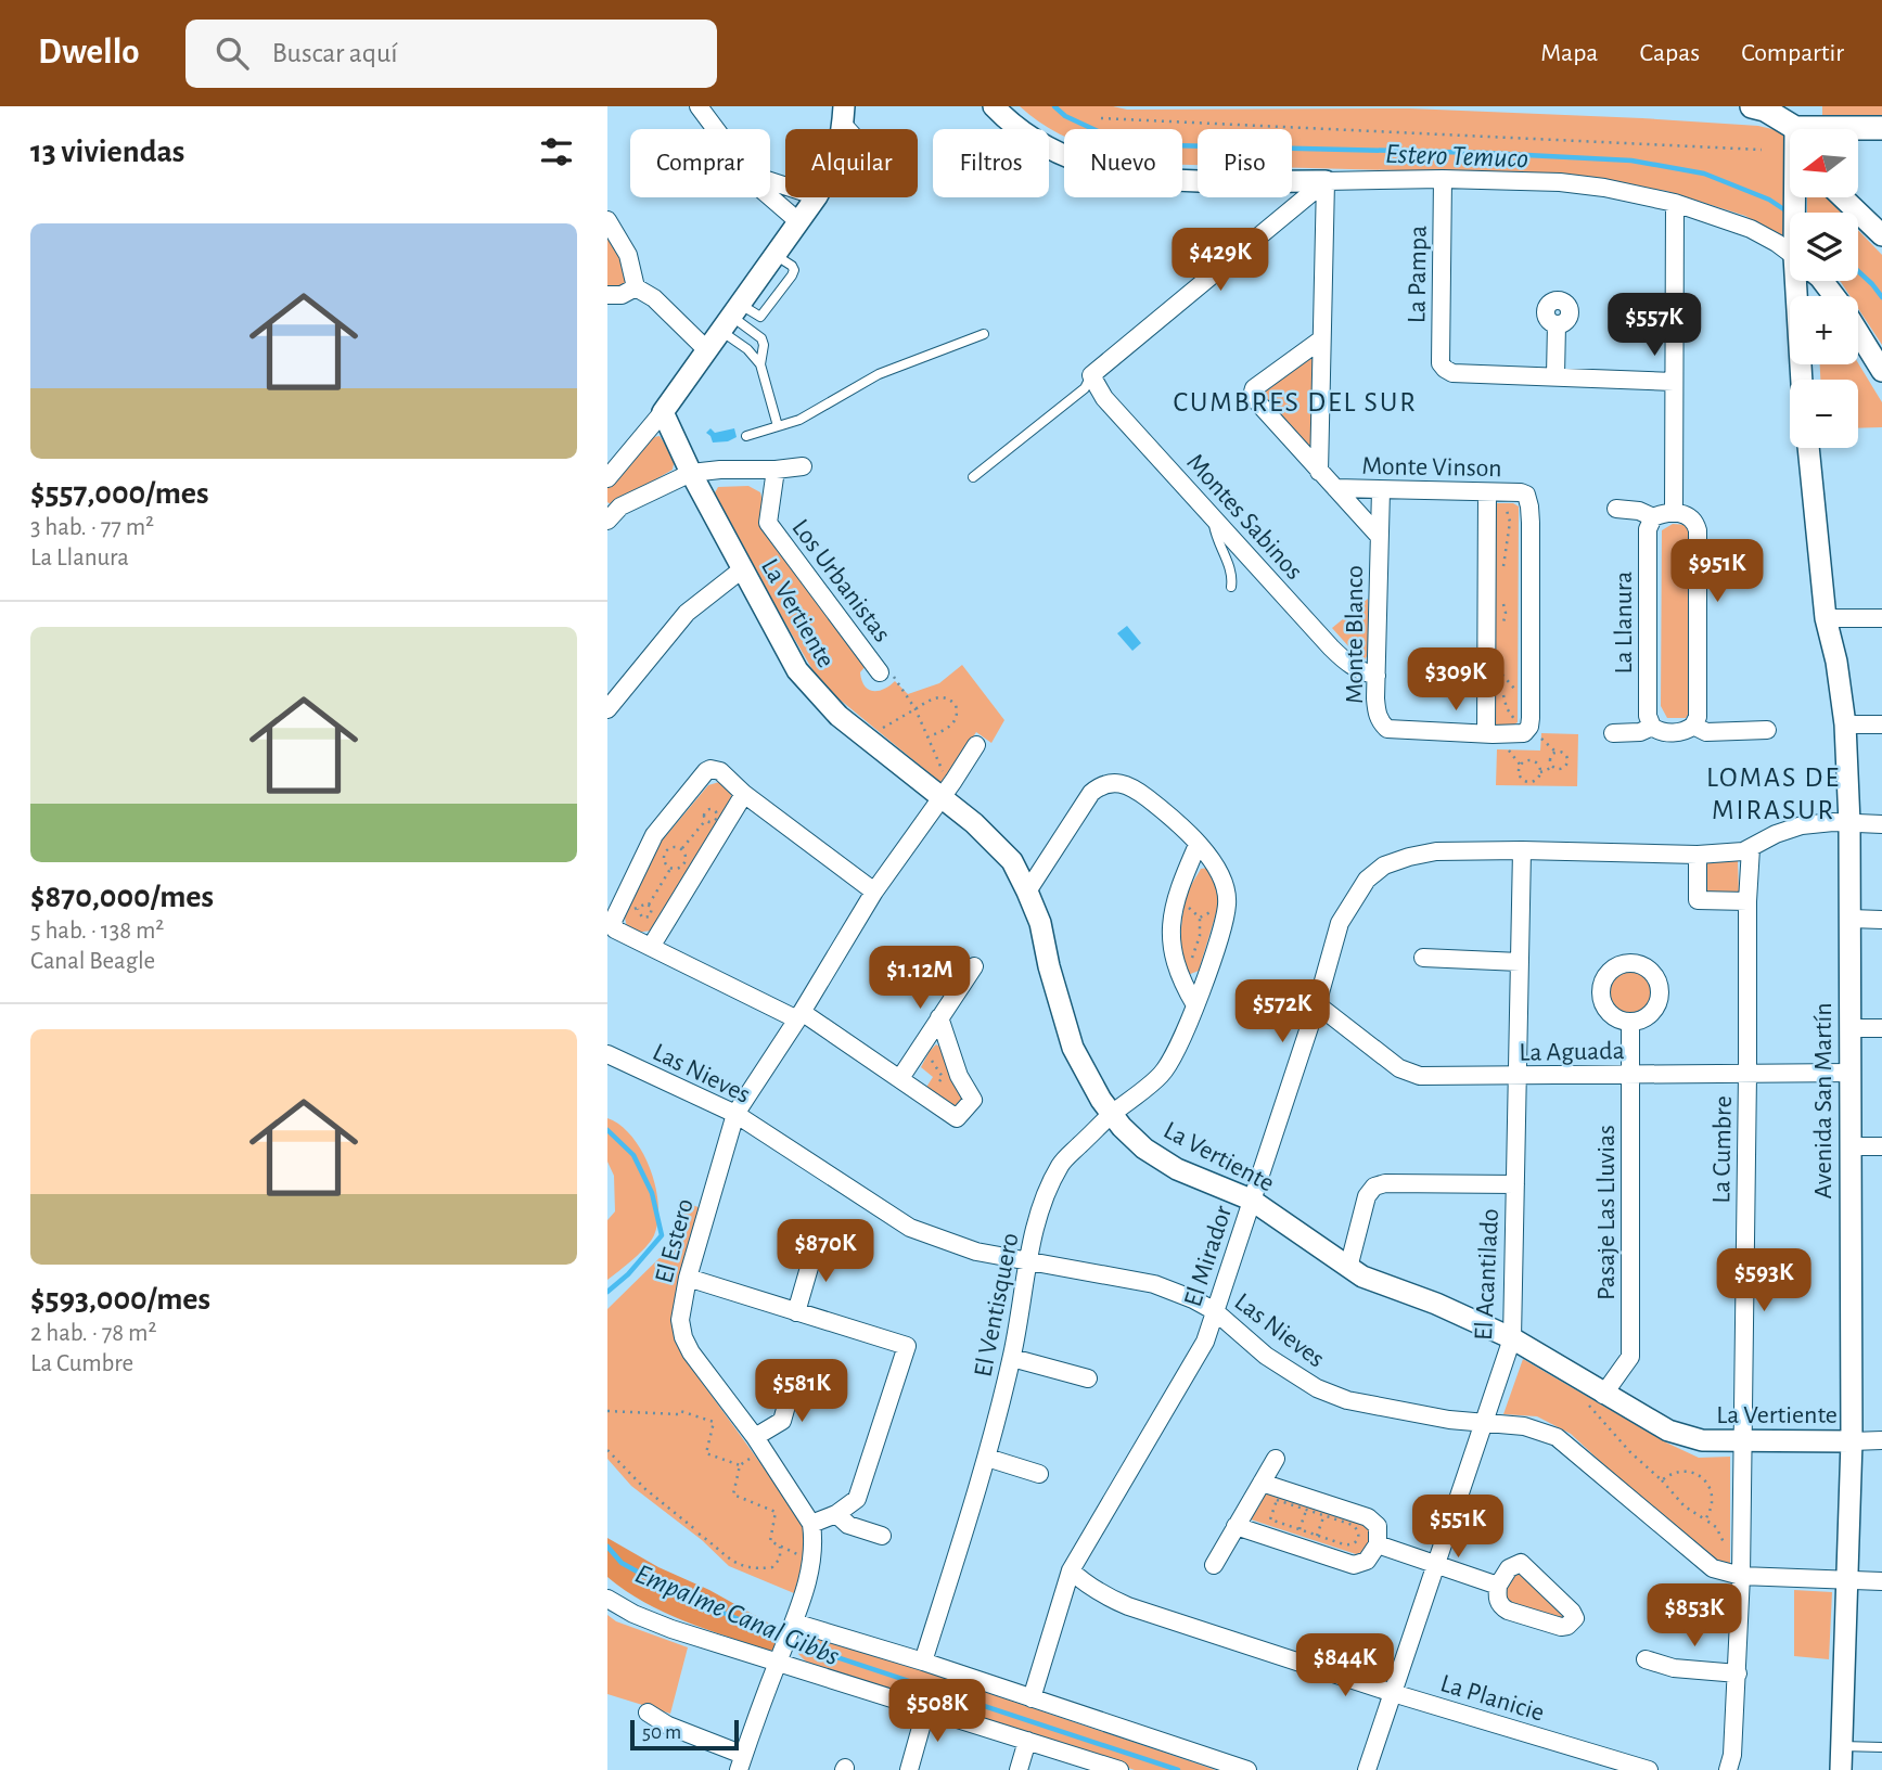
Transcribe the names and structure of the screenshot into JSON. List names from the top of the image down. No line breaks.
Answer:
{"streets":{"street":["La Pampa","Monte Vinson","Montes Sabinos","Los Urbanistas","La Vertiente","La Llanura","Monte Blanco","La Aguada","Las Nieves","Avenida San Martín","La Cumbre","Pasaje Las Lluvias","El Estero","El Mirador","El Acantilado","El Ventisquero","La Planicie"]},"crossings":[["Monte Vinson","Monte Blanco"],["Montes Sabinos","Monte Blanco"],["La Vertiente","Avenida San Martín"],["La Vertiente","La Cumbre"],["La Vertiente","Pasaje Las Lluvias"],["La Vertiente","El Estero"],["La Vertiente","El Mirador"],["La Vertiente","El Acantilado"],["La Vertiente","El Ventisquero"],["La Aguada","Avenida San Martín"],["La Aguada","La Cumbre"],["La Aguada","Pasaje Las Lluvias"],["La Aguada","El Mirador"],["La Aguada","El Acantilado"],["Las Nieves","Avenida San Martín"],["Las Nieves","La Cumbre"],["Las Nieves","El Estero"],["Las Nieves","El Mirador"],["Las Nieves","El Acantilado"],["Las Nieves","El Ventisquero"],["Avenida San Martín","El Mirador"],["La Cumbre","El Mirador"],["El Mirador","El Acantilado"],["El Mirador","La Planicie"],["El Acantilado","La Planicie"]],"districts":["CUMBRES DEL SUR","LOMAS DE MIRASUR"],"water":["Estero Temuco","Empalme Canal Gibbs"],"scale_bar":"50 m","north":"left","page":{"header":"Dwello","search":"Buscar aquí","nav":["Mapa","Capas","Compartir"],"heading":"13 viviendas","map_buttons":["+","−"],"chip":["Comprar","Alquilar","Filtros","Nuevo","Piso"],"list":[{"name":"$557,000/mes","note":"3 hab. · 77 m² · La Llanura"},{"name":"$870,000/mes","note":"5 hab. · 138 m² · Canal Beagle"},{"name":"$593,000/mes","note":"2 hab. · 78 m² · La Cumbre"}],"price":["$429K","$557K","$951K","$309K","$1.12M","$572K","$870K","$593K","$581K","$551K","$853K","$844K","$508K"],"scale":"50 m"}}
